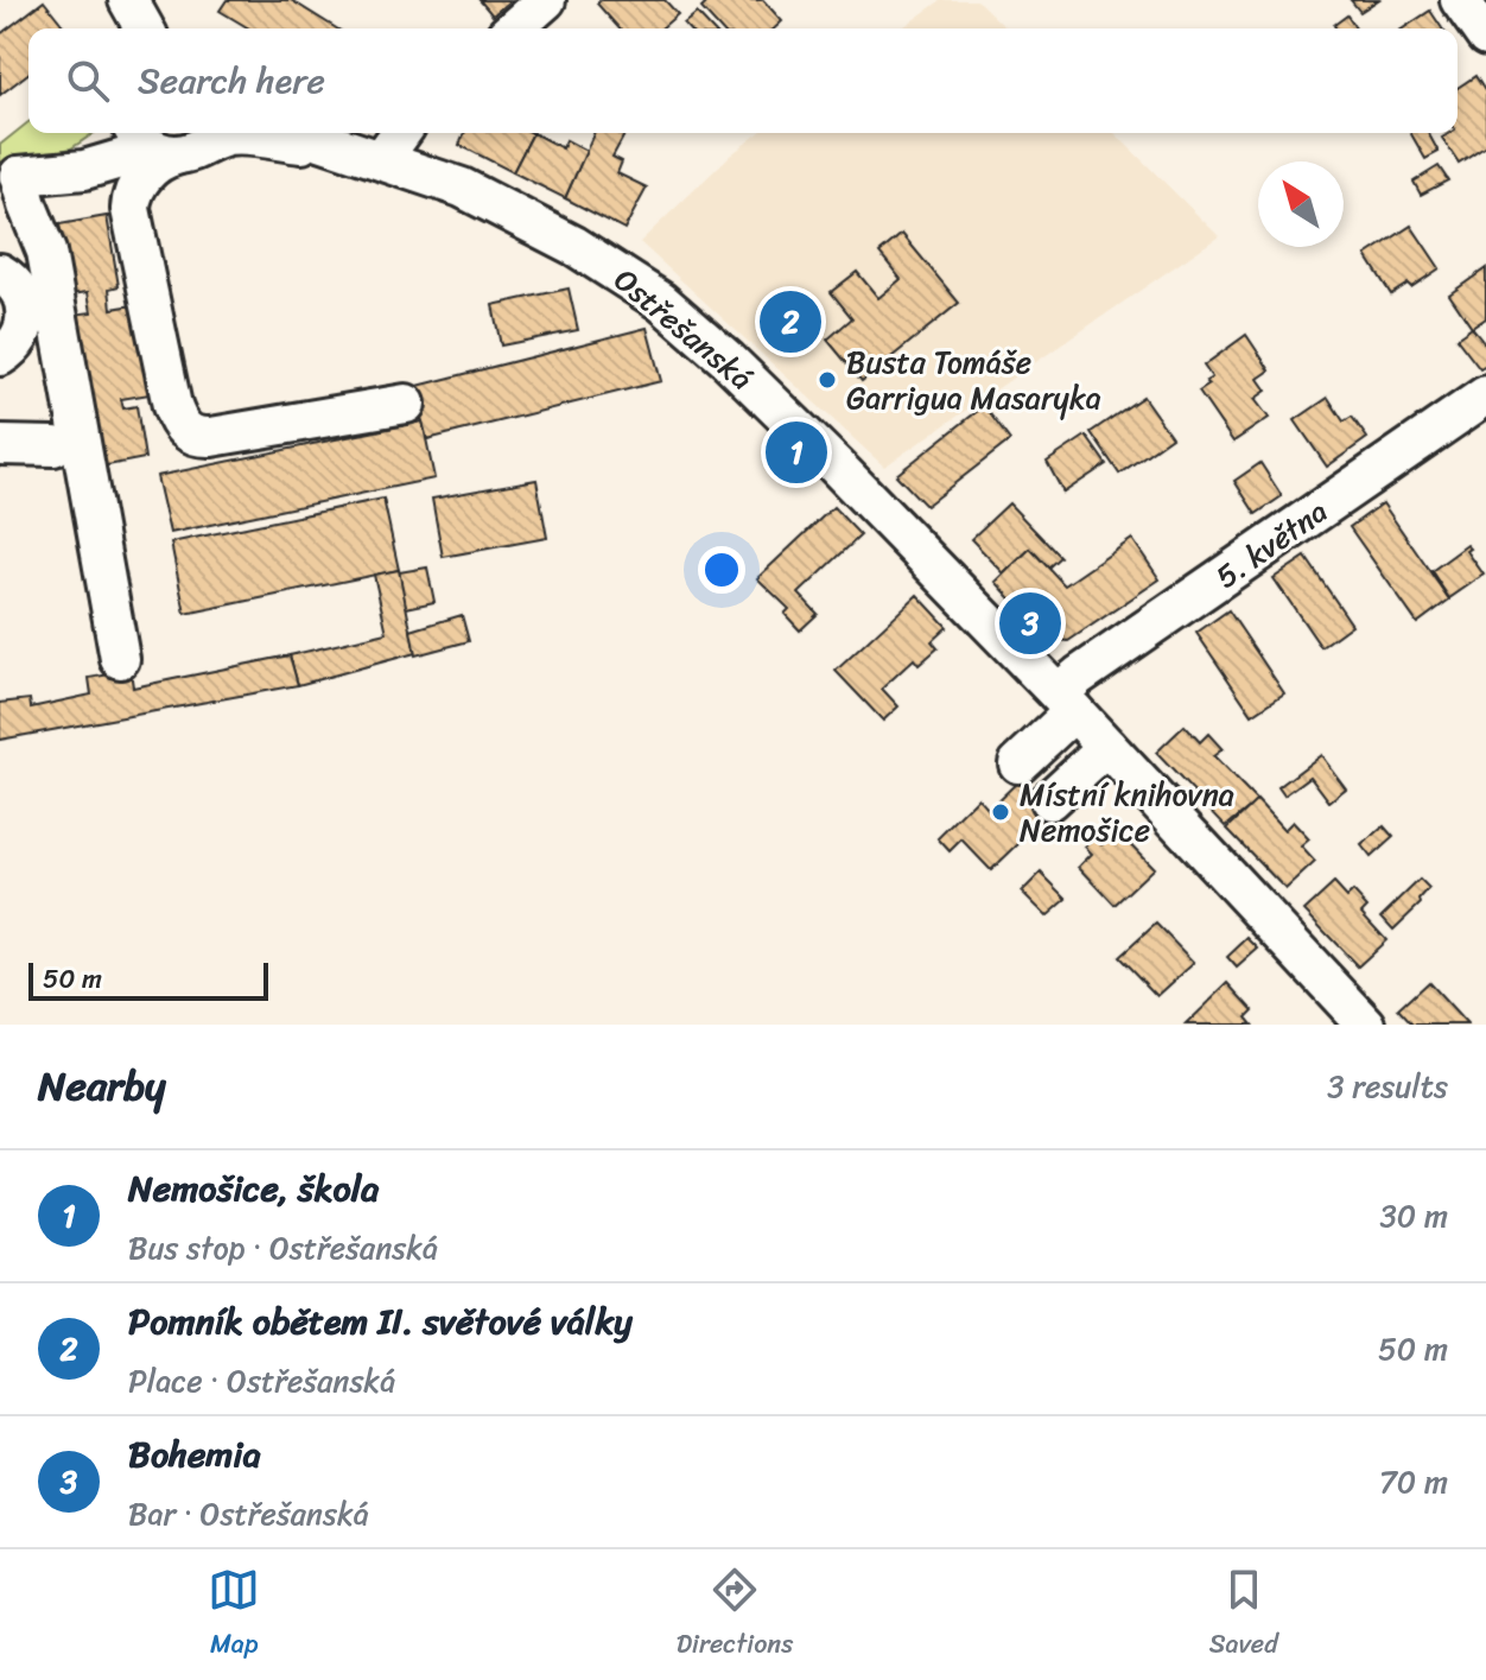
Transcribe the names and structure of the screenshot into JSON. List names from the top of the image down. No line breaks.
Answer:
{"streets":{"street":["Ostřešanská","5. května"]},"crossings":[["Ostřešanská","5. května"]],"places":["Busta Tomáše Garrigua Masaryka","Místní knihovna Nemošice"],"scale_bar":"50 m","north":"top left","page":{"search":"Search here","pins":["2","1","3"],"scale":"50 m","heading":["Nearby","3 results"],"list":[{"mark":"1","name":"Nemošice, škola","note":"Bus stop · Ostřešanská","value":"30 m"},{"mark":"2","name":"Pomník obětem II. světové války","note":"Place · Ostřešanská","value":"50 m"},{"mark":"3","name":"Bohemia","note":"Bar · Ostřešanská","value":"70 m"}],"nav":["Map","Directions","Saved"]}}
